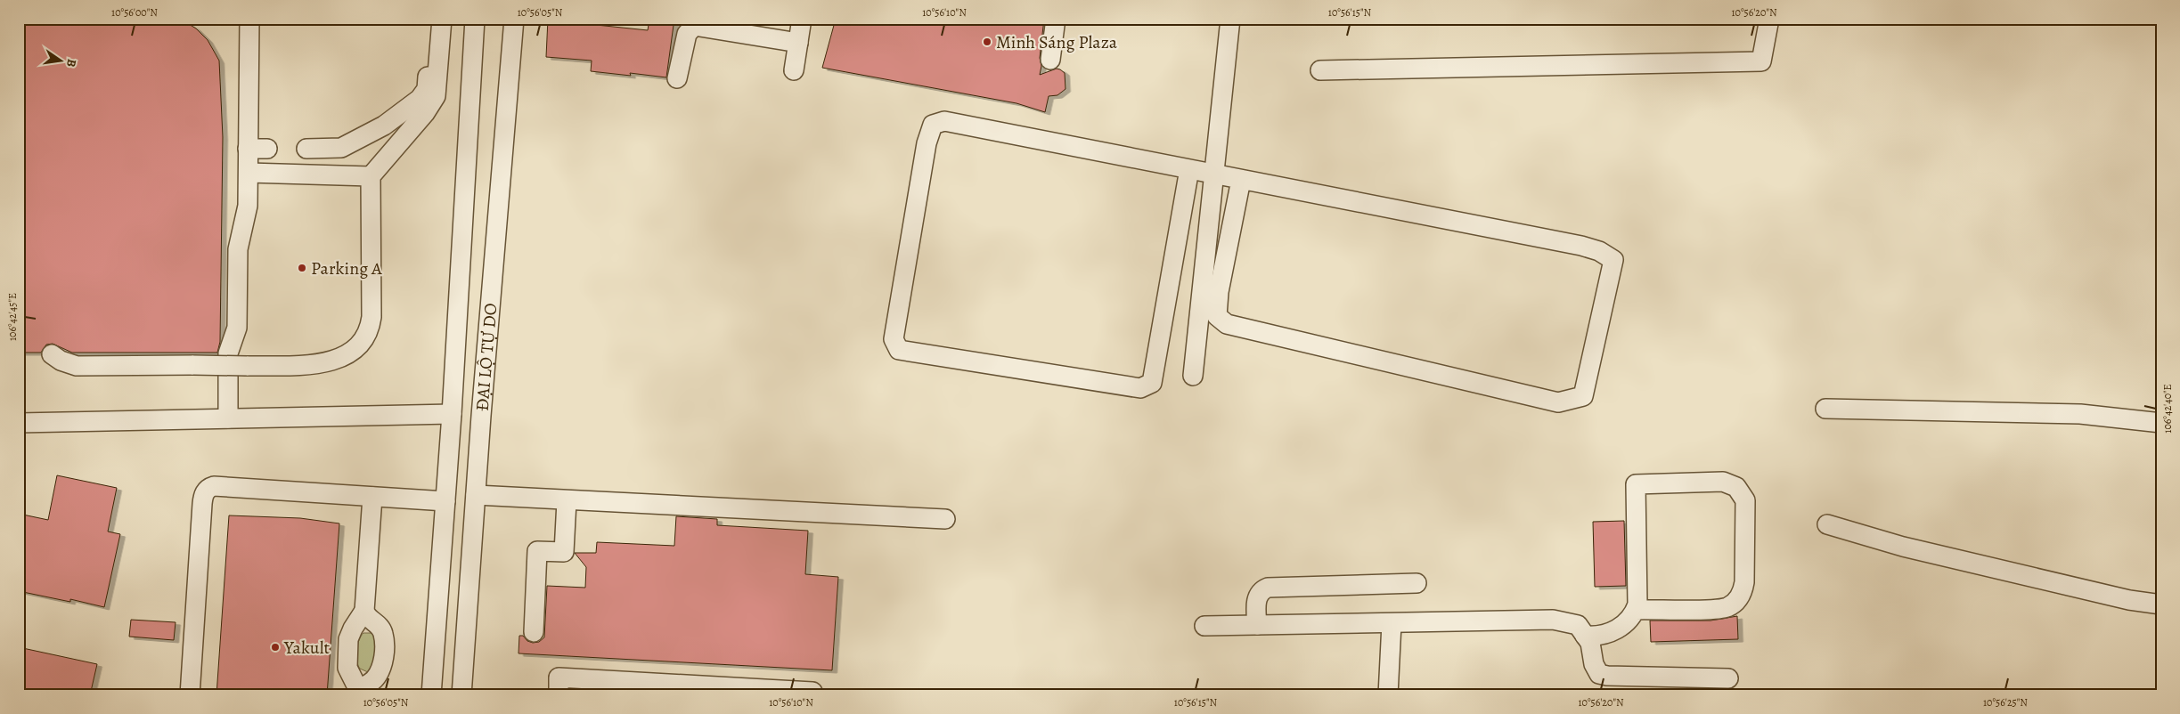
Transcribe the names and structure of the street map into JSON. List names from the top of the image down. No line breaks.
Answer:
{"streets":{"street":["ĐẠI LỘ TỰ DO"]},"places":["Minh Sáng Plaza","Parking A","Yakult"],"north":"right","coordinates":["10°56'00\"N","10°56'05\"N","10°56'10\"N","10°56'15\"N","10°56'20\"N","106°42'45\"E","106°42'40\"E","10°56'25\"N"]}
